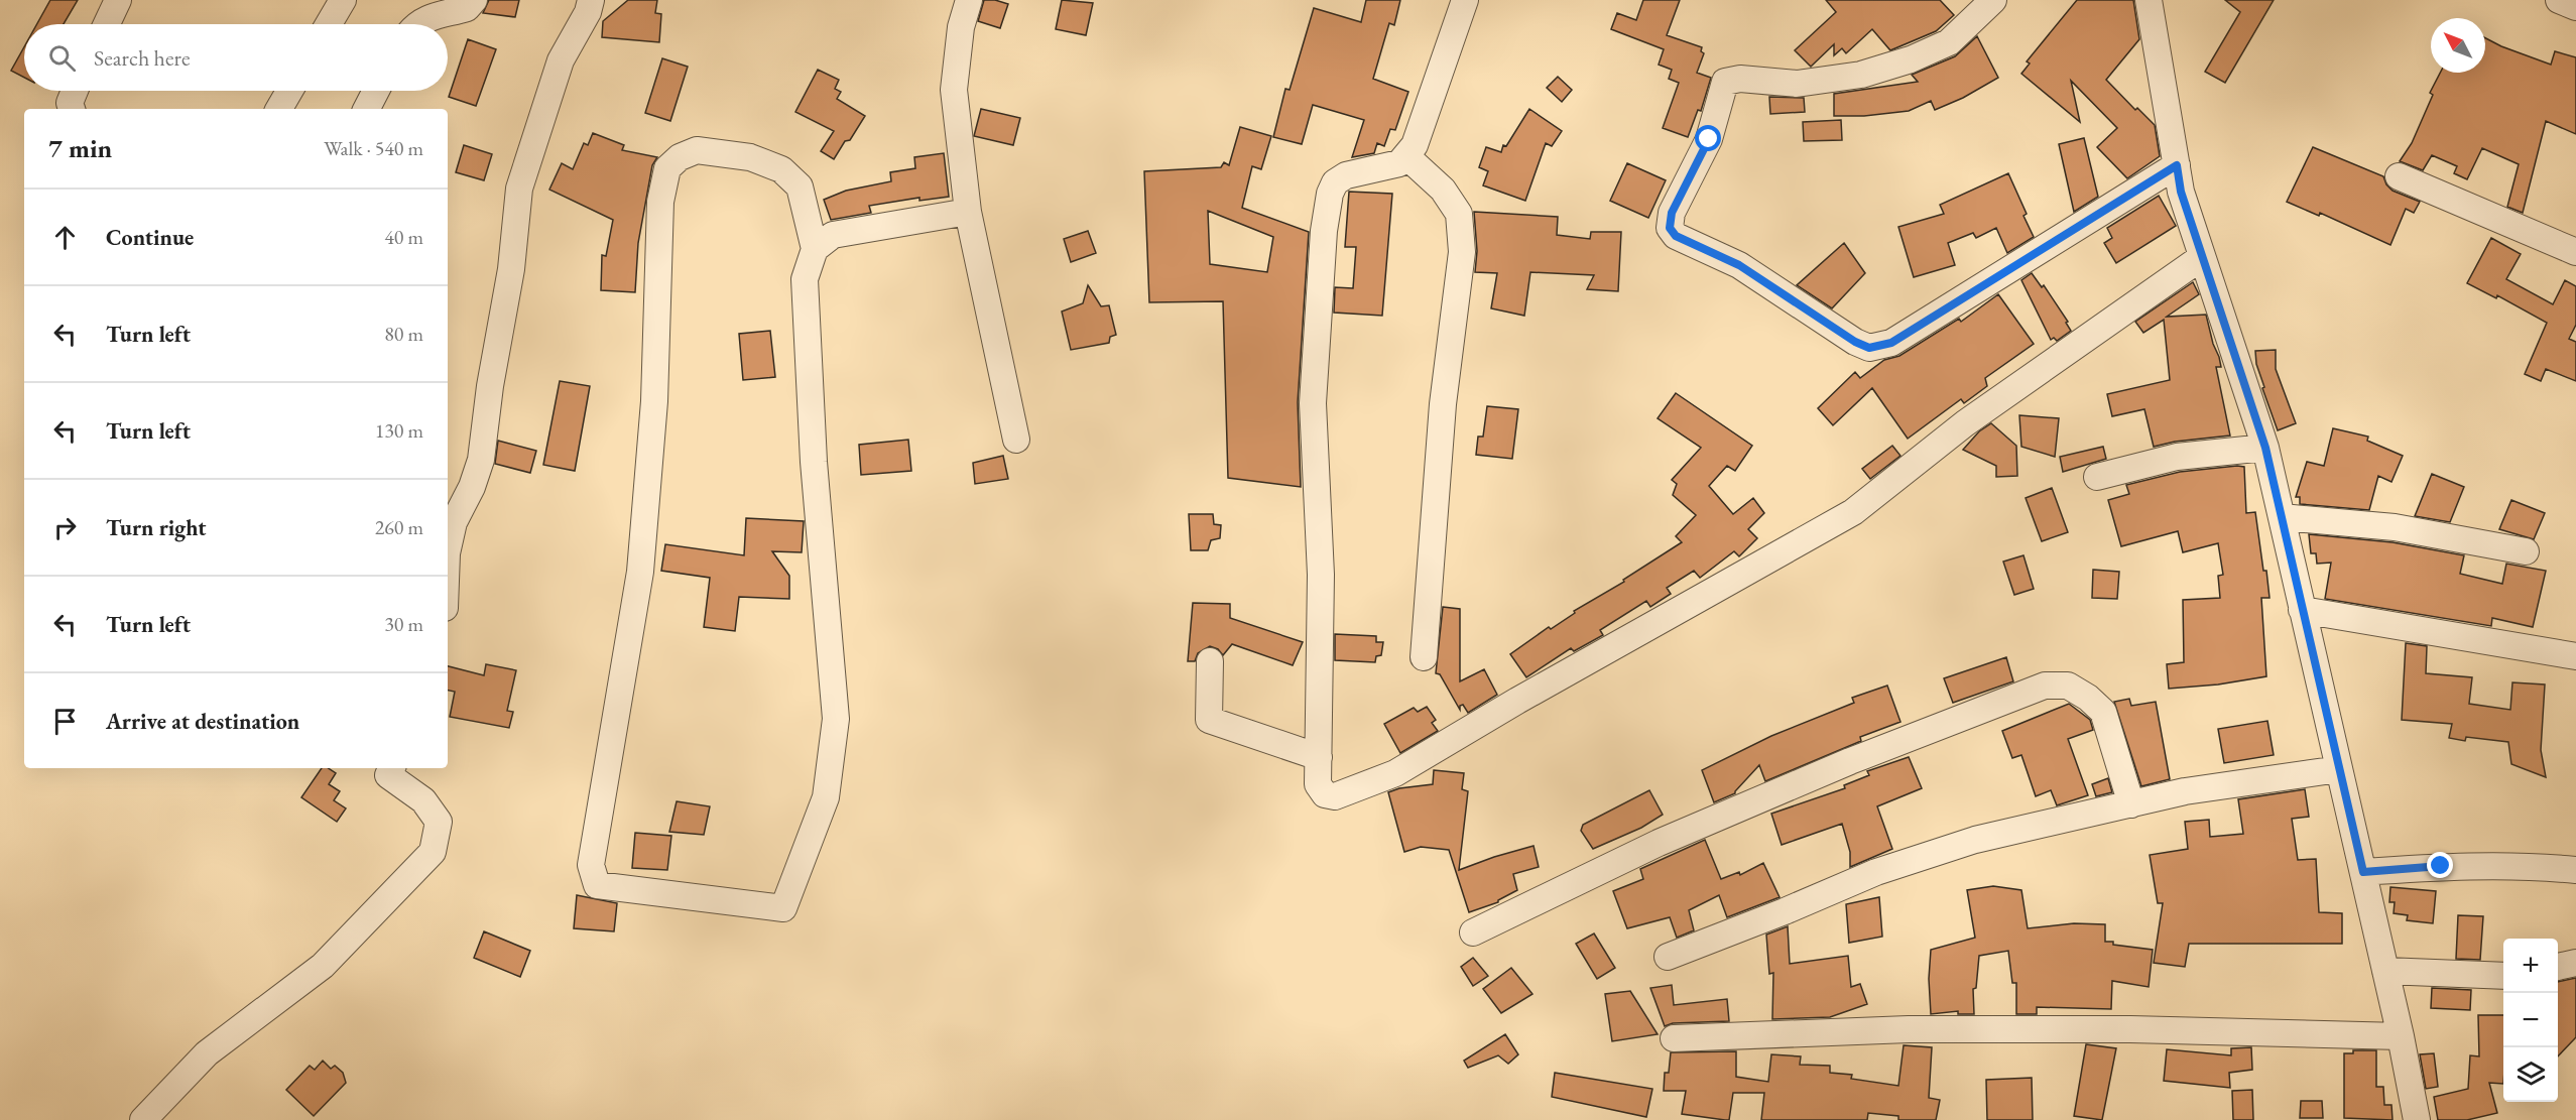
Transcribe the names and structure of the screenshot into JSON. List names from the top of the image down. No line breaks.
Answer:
{"north":"top left","page":{"search":"Search here","heading":["7 min","Walk · 540 m"],"list":[["Continue","40 m"],["Turn left","80 m"],["Turn left","130 m"],["Turn right","260 m"],["Turn left","30 m"],"Arrive at destination"],"map_buttons":["+","−"]}}
